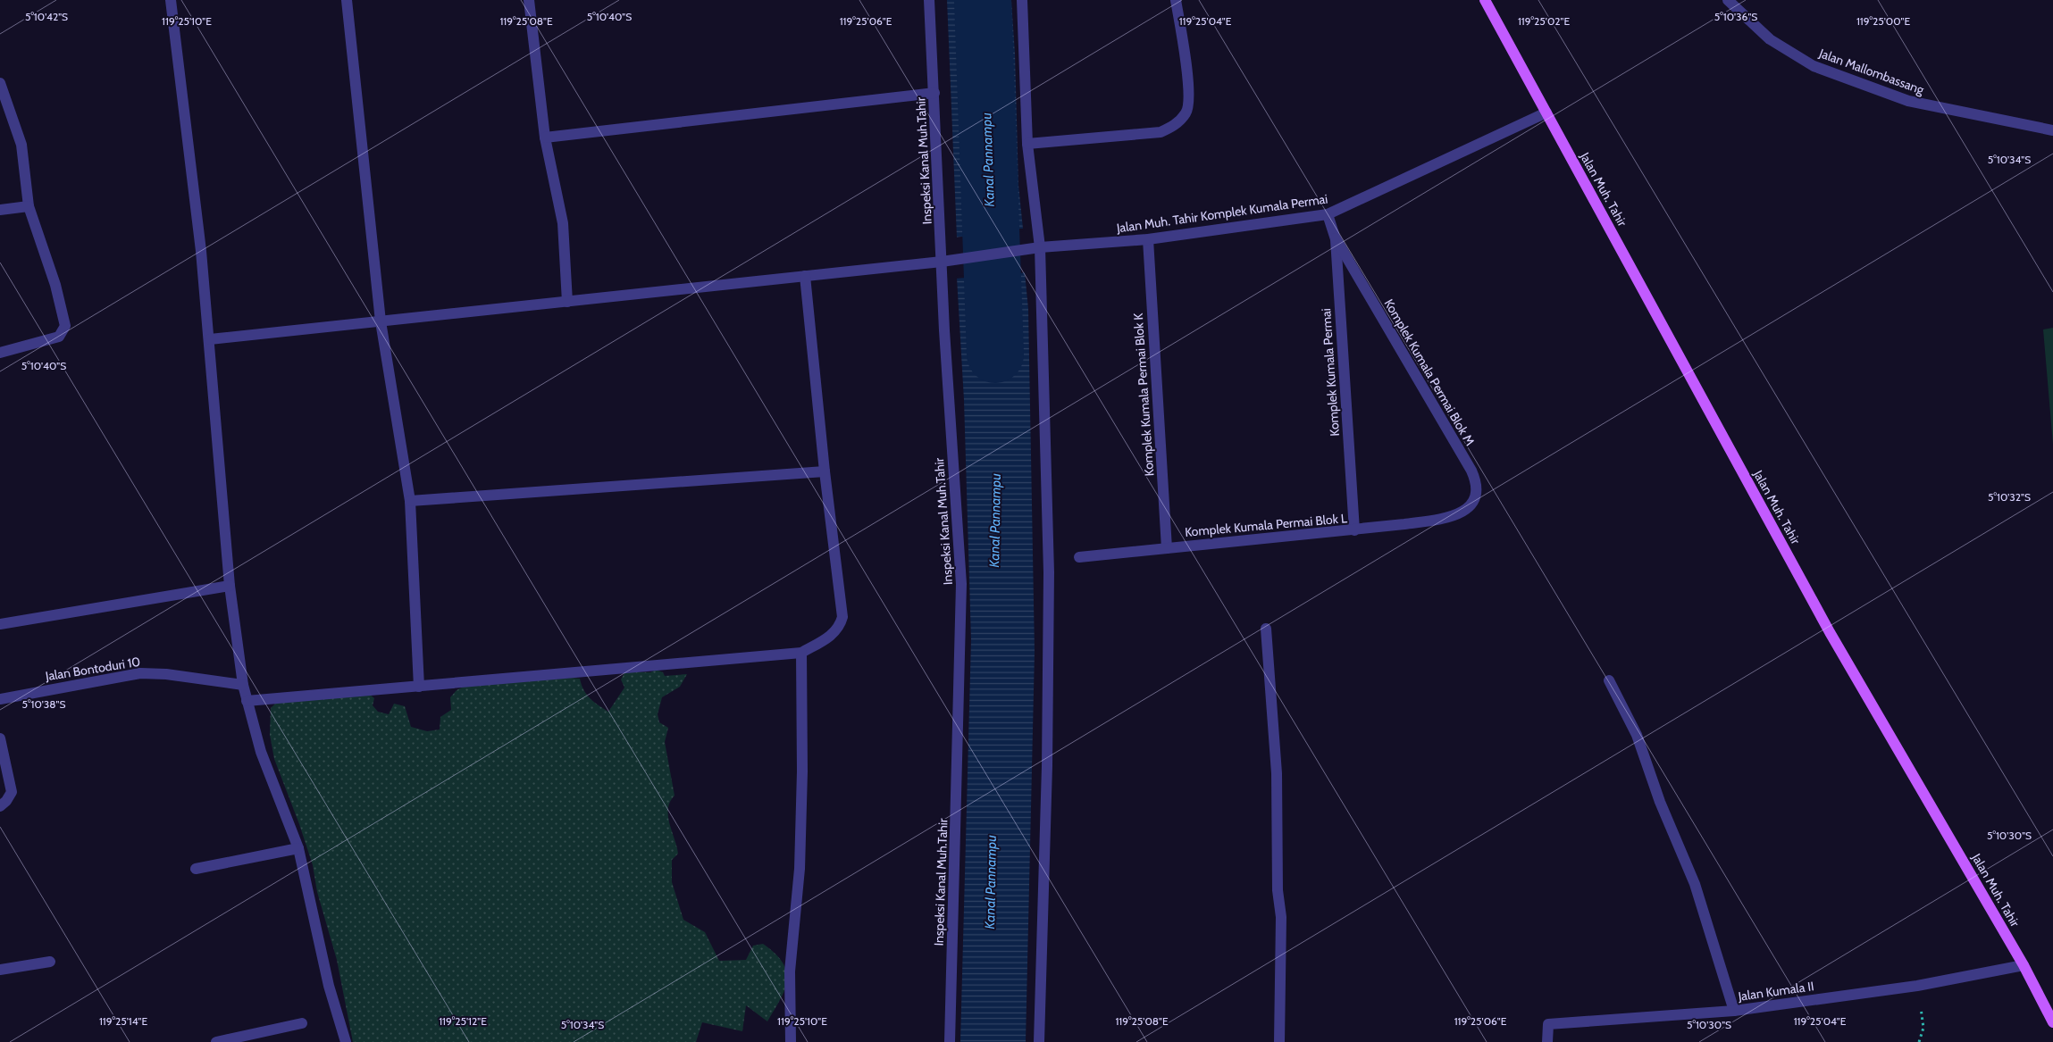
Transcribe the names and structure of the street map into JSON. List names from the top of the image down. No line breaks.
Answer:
{"streets":{"main road":["Jalan Muh. Tahir"],"street":["Jalan Mallombassang","Inspeksi Kanal Muh.Tahir","Jalan Muh. Tahir Komplek Kumala Permai","Komplek Kumala Permai","Komplek Kumala Permai Blok M","Komplek Kumala Permai Blok K","Komplek Kumala Permai Blok L","Jalan Bontoduri 10","Jalan Kumala II"]},"crossings":[["Inspeksi Kanal Muh.Tahir","Jalan Muh. Tahir Komplek Kumala Permai"],["Jalan Muh. Tahir","Jalan Muh. Tahir Komplek Kumala Permai"],["Jalan Muh. Tahir","Jalan Kumala II"],["Jalan Muh. Tahir Komplek Kumala Permai","Komplek Kumala Permai"],["Jalan Muh. Tahir Komplek Kumala Permai","Komplek Kumala Permai Blok K"],["Komplek Kumala Permai","Komplek Kumala Permai Blok M"],["Komplek Kumala Permai","Komplek Kumala Permai Blok L"],["Komplek Kumala Permai Blok M","Komplek Kumala Permai Blok L"],["Komplek Kumala Permai Blok K","Komplek Kumala Permai Blok L"]],"water":["Kanal Pannampu"],"coordinates":["5°10'40\"S","5°10'36\"S","5°10'42\"S","119°25'08\"E","119°25'02\"E","119°25'10\"E","119°25'06\"E","119°25'04\"E","119°25'00\"E","5°10'34\"S","5°10'32\"S","5°10'38\"S","5°10'30\"S","119°25'14\"E","119°25'12\"E"]}
